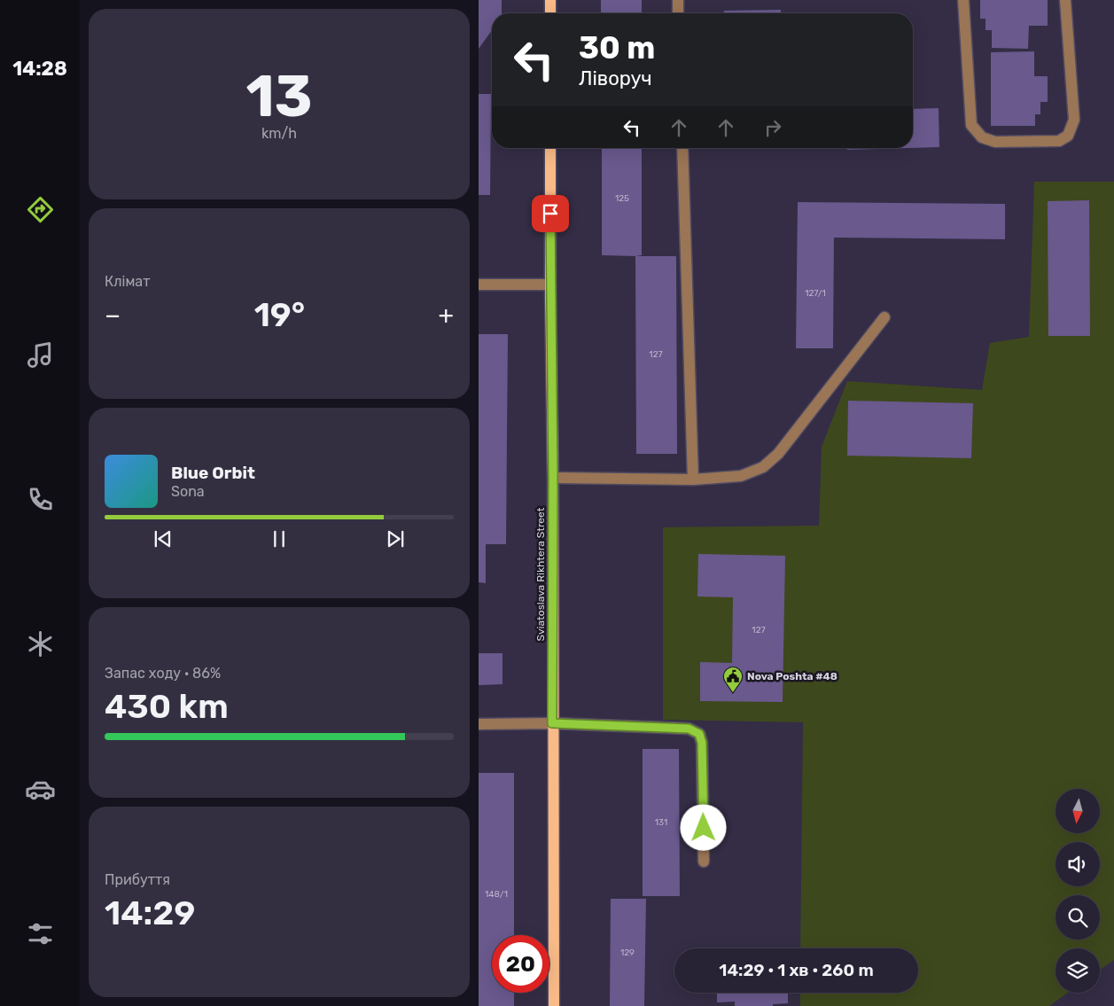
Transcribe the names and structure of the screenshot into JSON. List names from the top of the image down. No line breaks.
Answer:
{"streets":{"main road":["Sviatoslava Rikhtera Street"]},"places":{"public building":["Nova Poshta #48"]},"house_numbers":["125","127/1","127","127","131","148/1","129"],"north":"bottom","page":{"tabs":"14:28","tile":[["13","km/h"],"Клімат",["Запас ходу · 86%","430 km"],["Прибуття","14:29"]],"turn":["30 m","Ліворуч"],"heat":["−","19°","+"],"song":["Blue Orbit","Sona"],"limit":"20","trip":"14:29 · 1 хв · 260 m"}}
